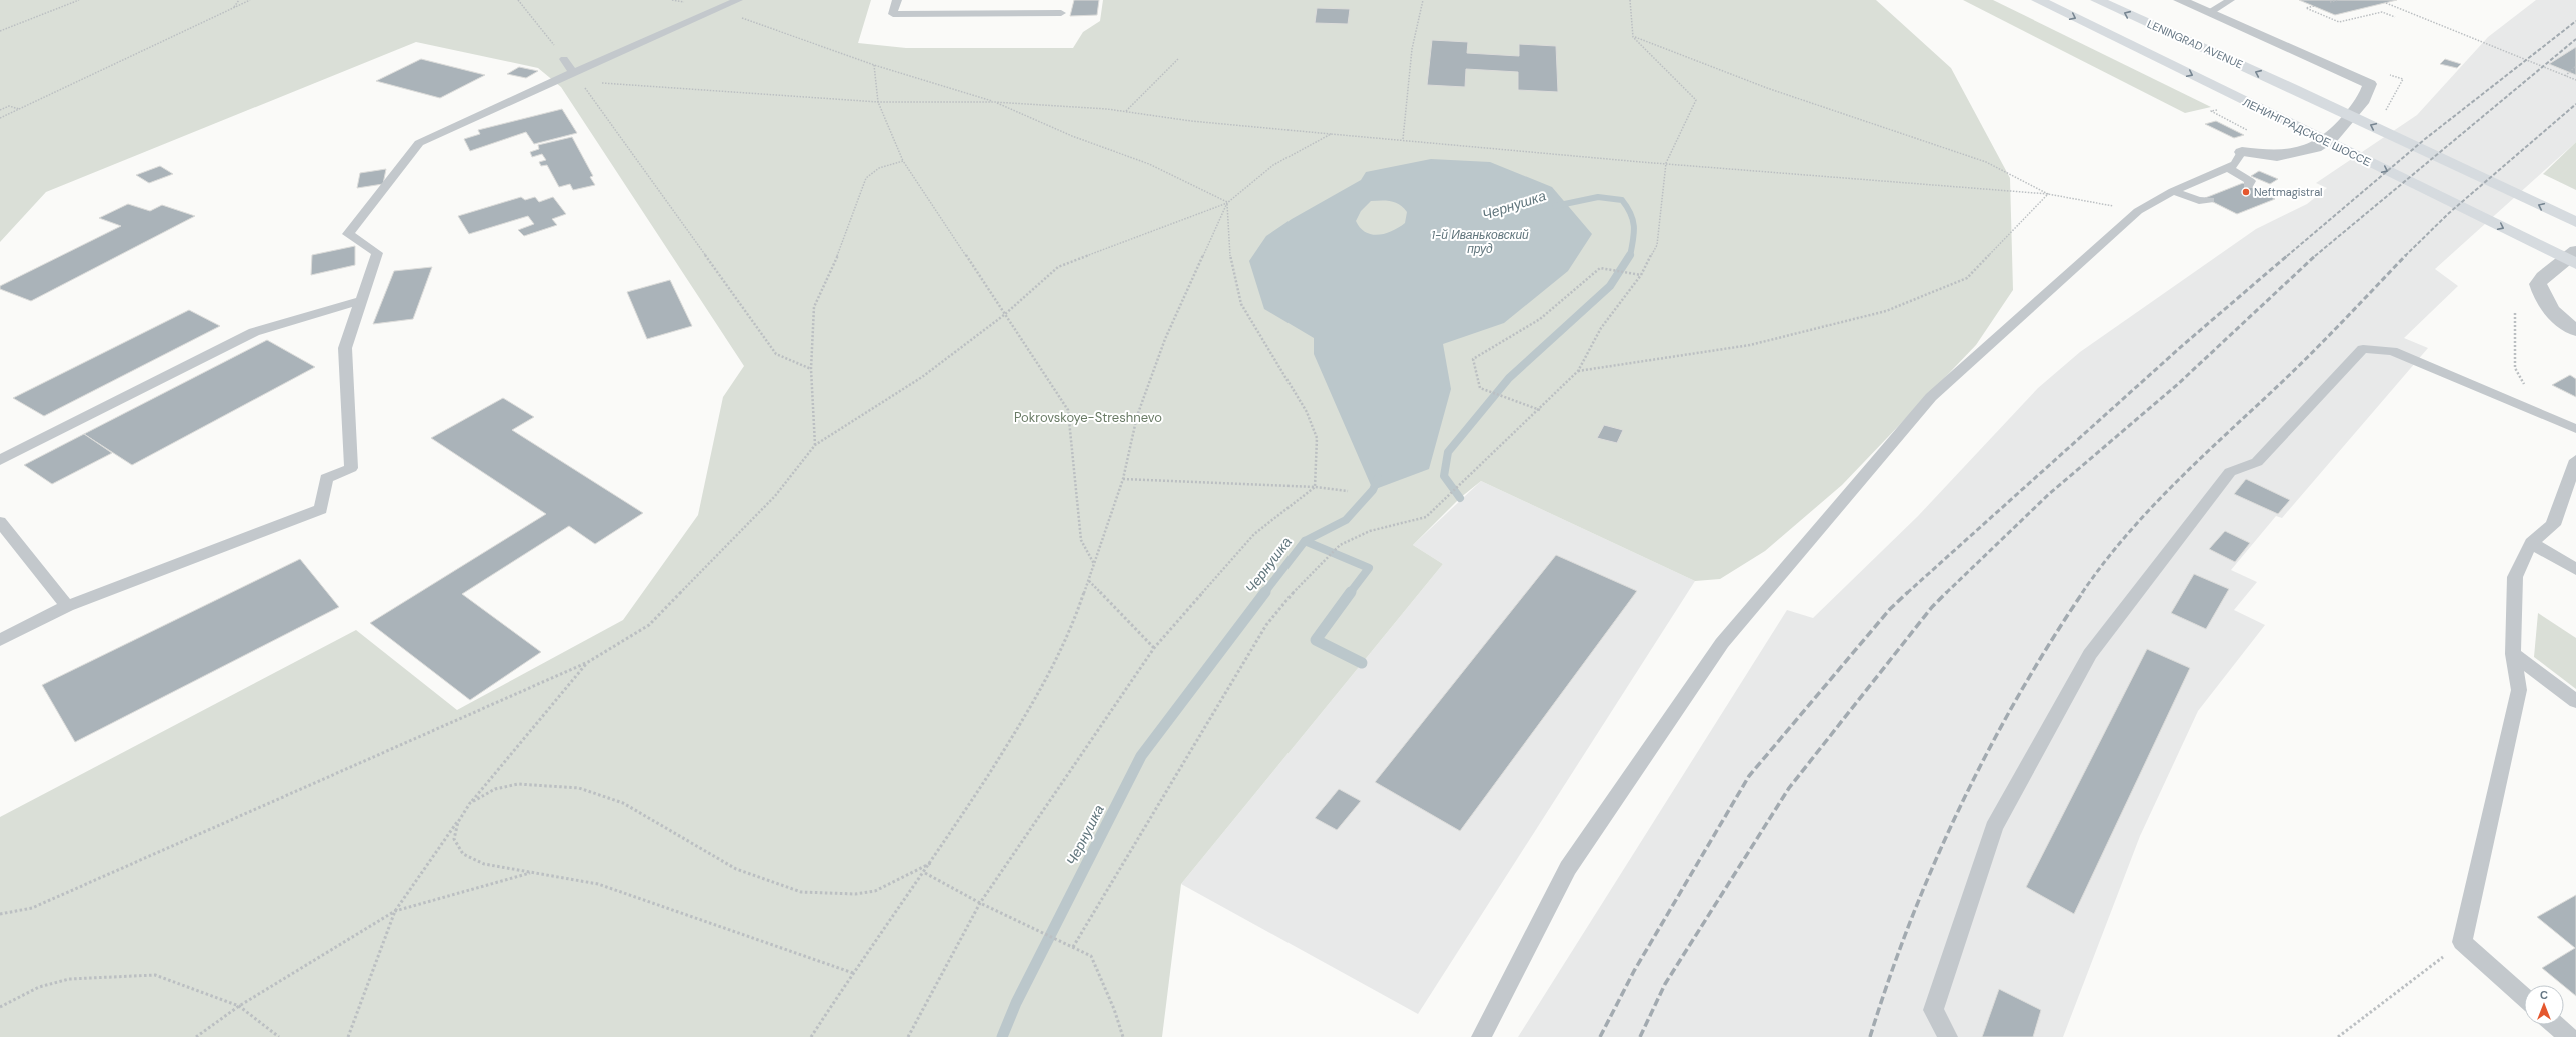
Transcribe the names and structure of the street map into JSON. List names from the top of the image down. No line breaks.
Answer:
{"streets":{"main road":["LENINGRAD AVENUE","ЛЕНИНГРАДСКОЕ ШОССЕ"]},"one_way":["LENINGRAD AVENUE","ЛЕНИНГРАДСКОЕ ШОССЕ"],"water":["Чернушка","1-й Иваньковский пруд"],"parks":["Pokrovskoye-Streshnevo"],"places":["Neftmagistral"],"north":"top"}
